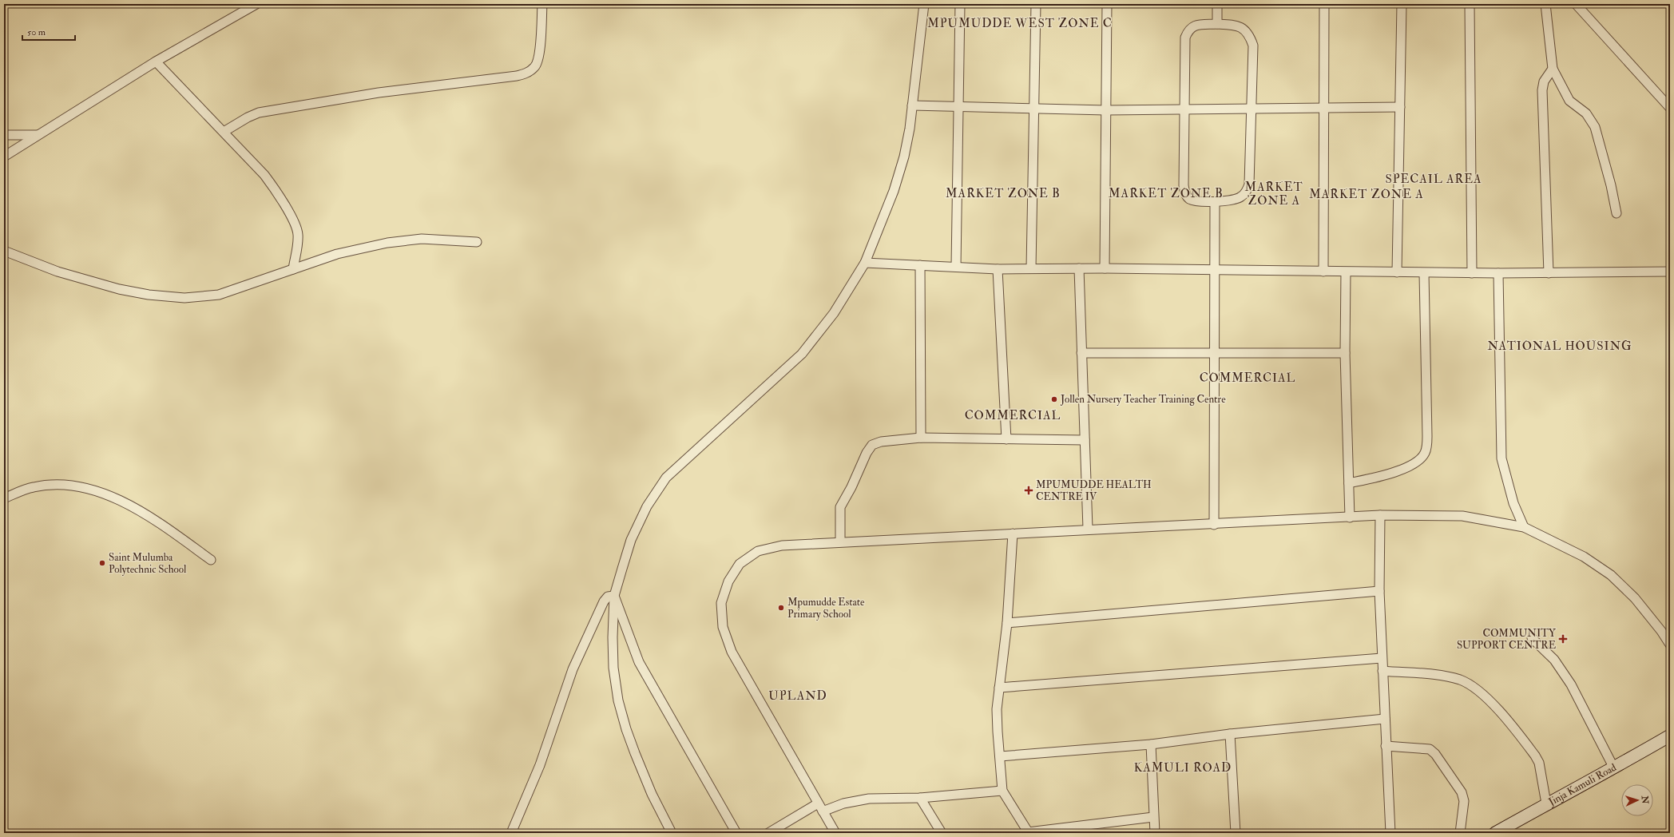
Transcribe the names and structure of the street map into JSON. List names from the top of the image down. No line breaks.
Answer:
{"streets":{"main road":["Jinja Kamuli Road"]},"districts":["MPUMUDDE WEST ZONE C","SPECAIL AREA","MARKET ZONE A","MARKET ZONE B","MARKET ZONE B","MARKET ZONE A","NATIONAL HOUSING","COMMERCIAL","COMMERCIAL","UPLAND","KAMULI ROAD"],"places":{"other":["Jollen Nursery Teacher Training Centre","Saint Mulumba Polytechnic School","Mpumudde Estate Primary School"],"health":["MPUMUDDE HEALTH CENTRE IV","COMMUNITY SUPPORT CENTRE"]},"scale_bar":"50 m","north":"right"}
